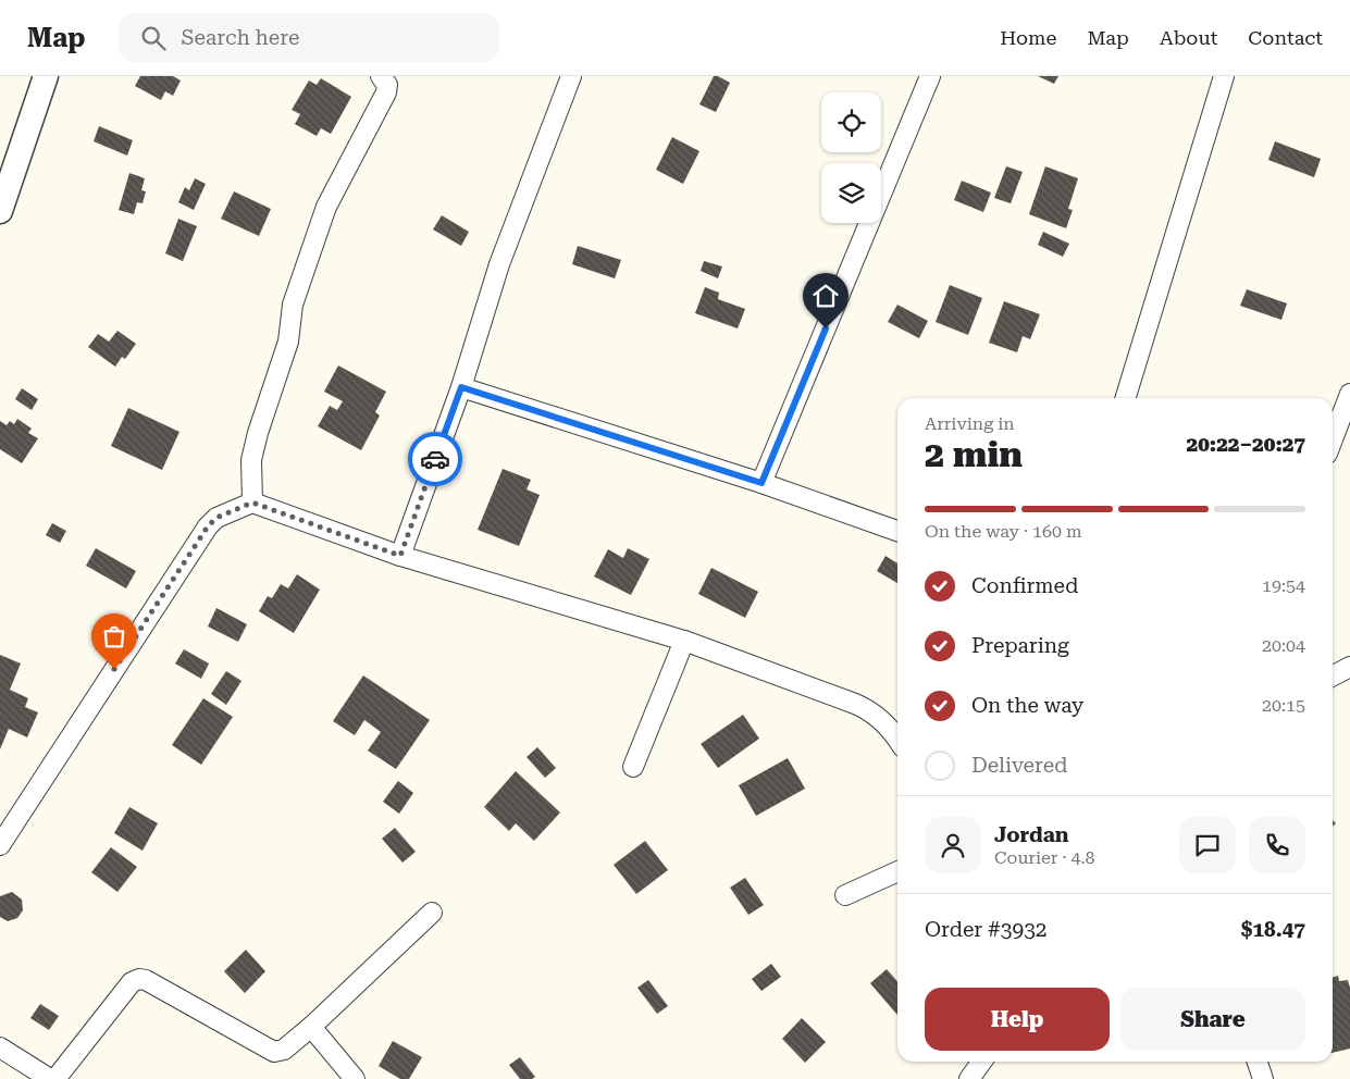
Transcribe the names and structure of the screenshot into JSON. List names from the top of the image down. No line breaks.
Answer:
{"page":{"header":"Map","search":"Search here","nav":["Home","Map","About","Contact"],"heading":["2 min","Arriving in","20:22–20:27"],"panel":["Jordan","Courier · 4.8","Order #3932","$18.47"],"bar":"On the way · 160 m","list":[["Confirmed","19:54"],["Preparing","20:04"],["On the way","20:15"],"Delivered"],"buttons":["Help","Share"]}}
